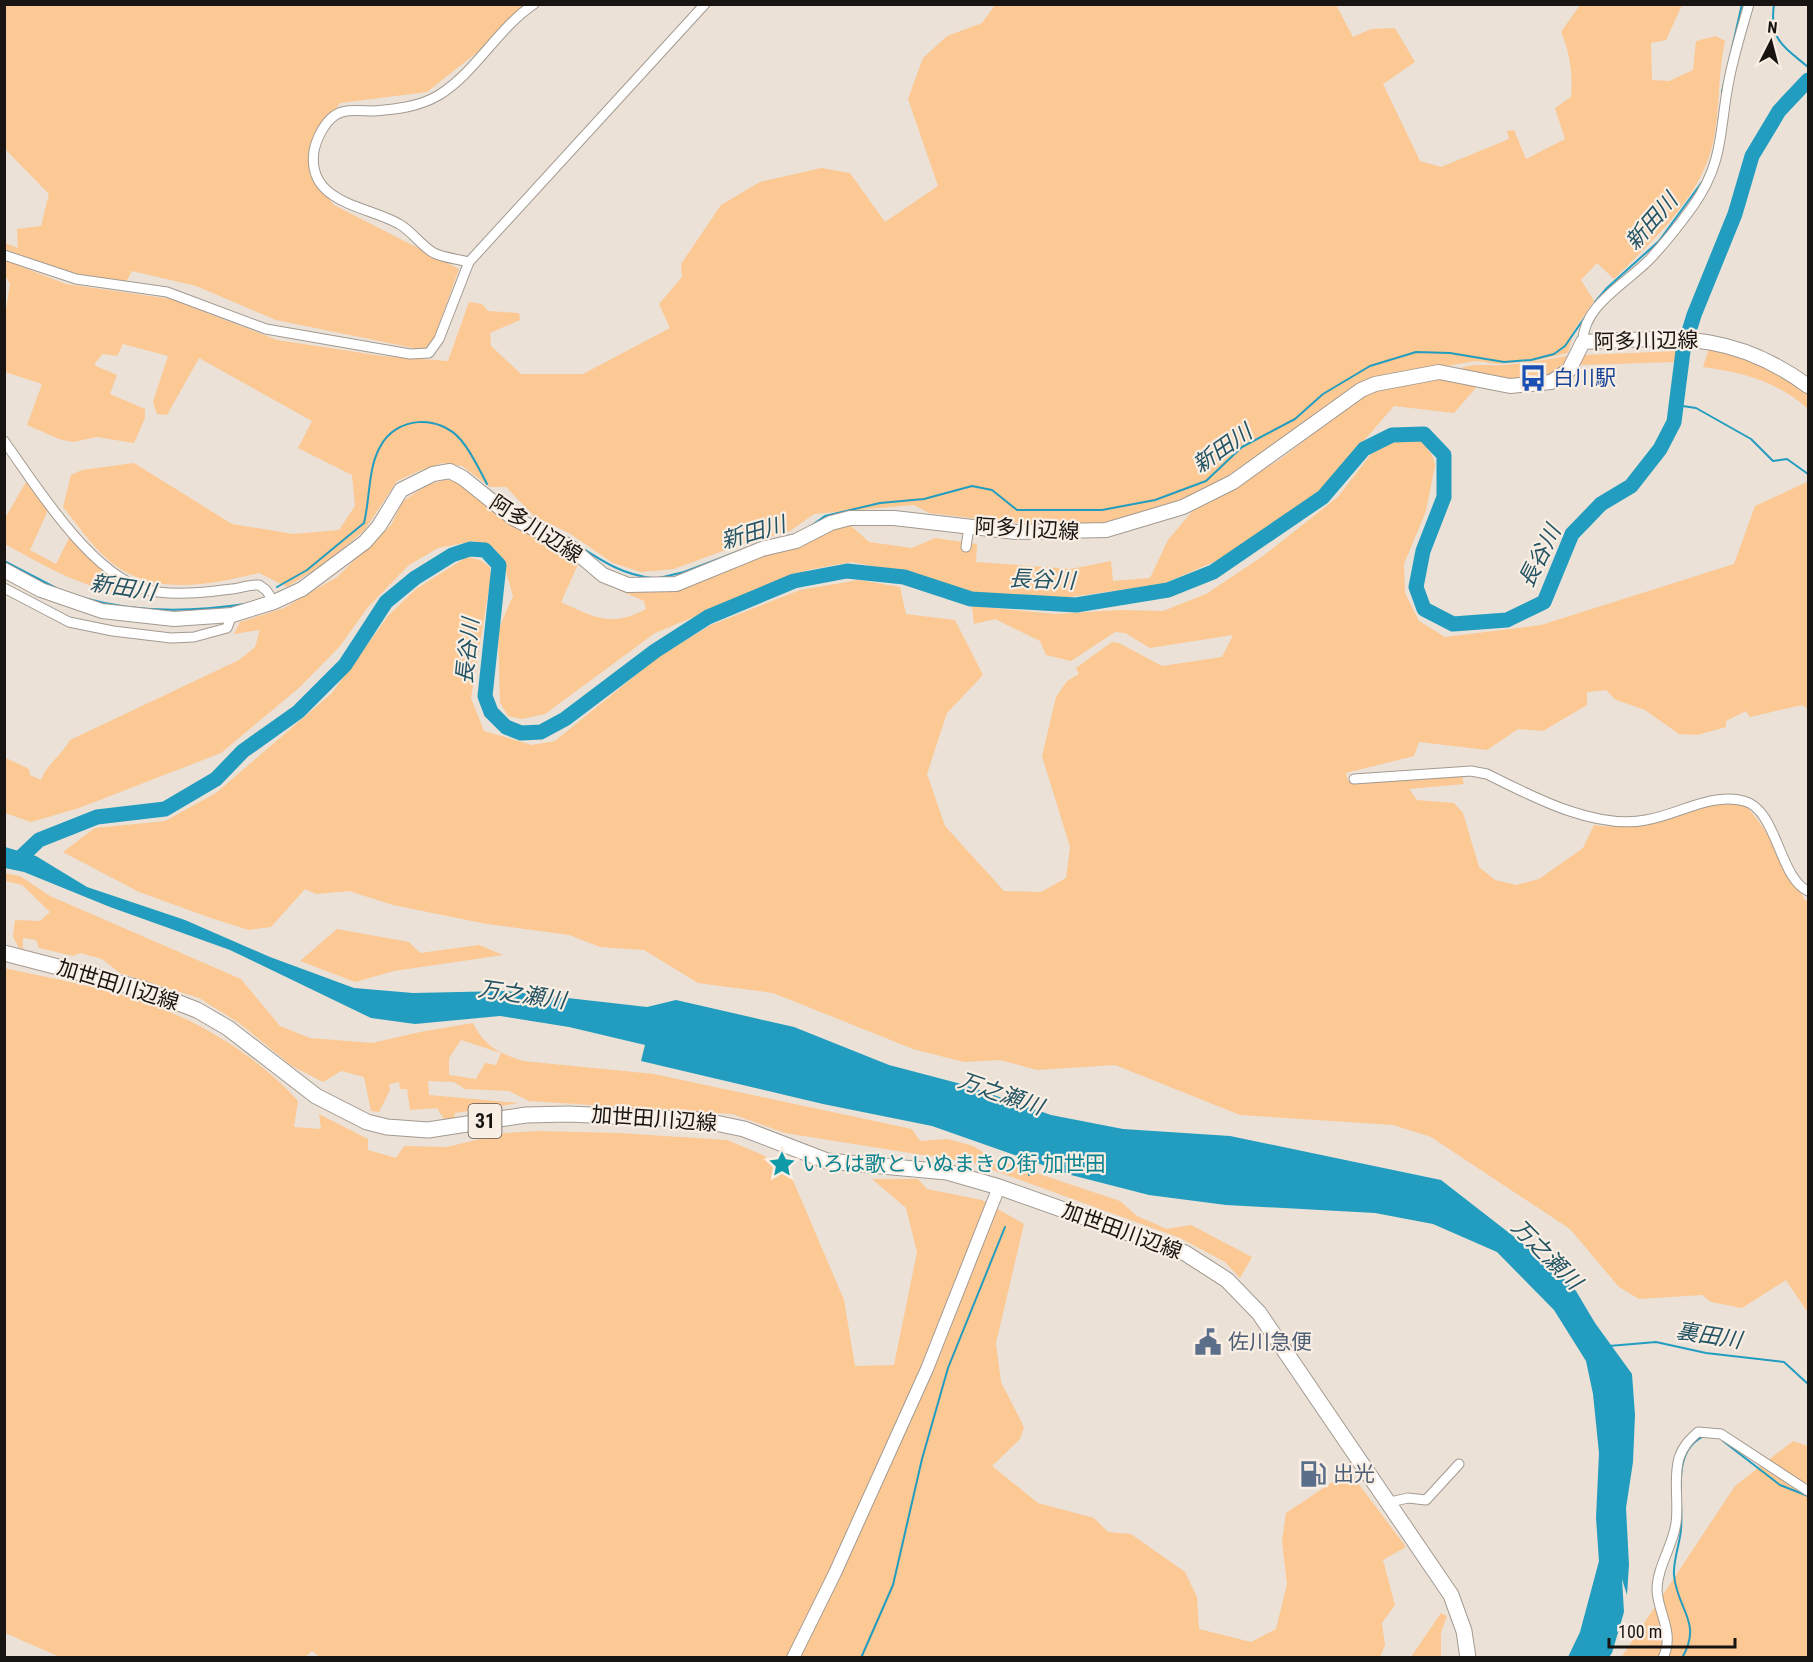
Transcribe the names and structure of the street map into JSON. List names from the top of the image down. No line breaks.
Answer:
{"streets":{"main road":["阿多川辺線","加世田川辺線","31"]},"water":["新田川","長谷川","万之瀬川","裏田川"],"places":{"bus stop":["白川駅"],"place":["いろは歌と いぬまきの街 加世田"],"public building":["佐川急便"],"fuel station":["出光"]},"scale_bar":"100 m","north":"top"}
